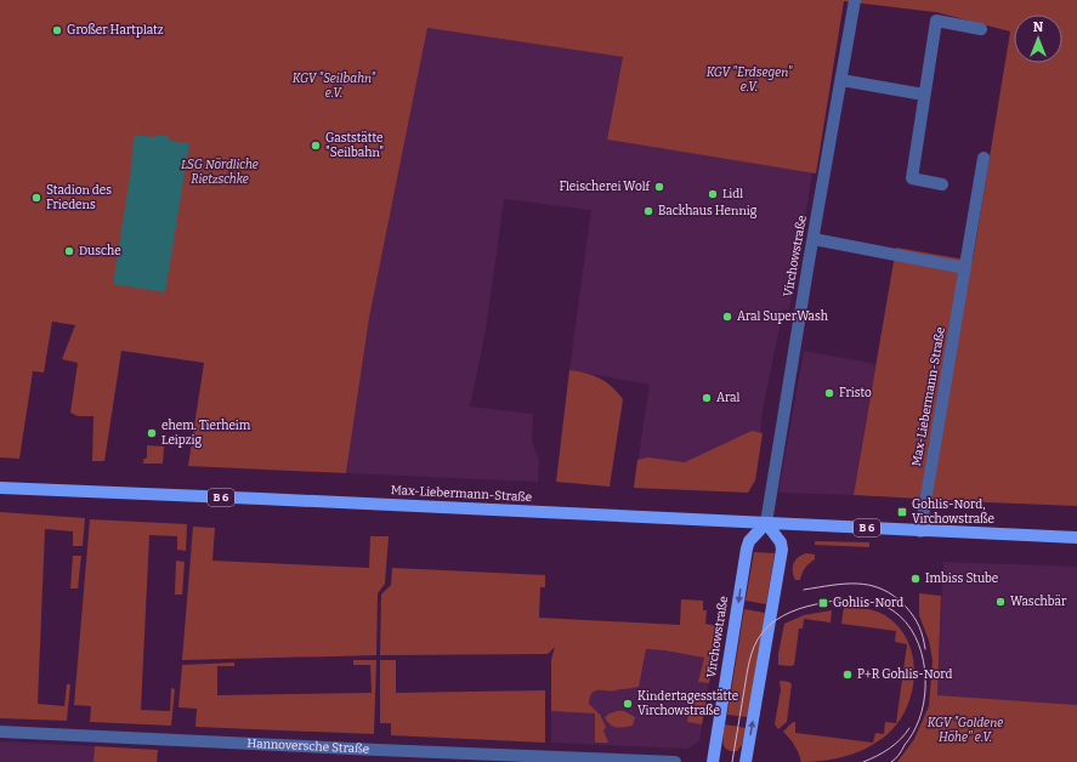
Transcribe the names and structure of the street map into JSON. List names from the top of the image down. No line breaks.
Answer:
{"streets":{"main road":["Virchowstraße","Max-Liebermann-Straße","B 6"],"street":["Hannoversche Straße"]},"crossings":[["Virchowstraße","Max-Liebermann-Straße"]],"parks":["KGV \"Erdsegen\" e.V.","KGV \"Seilbahn\" e.V.","LSG Nördliche Rietzschke","KGV \"Goldene Höhe\" e.V."],"places":{"other":["Großer Hartplatz","Gaststätte \"Seilbahn\"","Fleischerei Wolf","Lidl","Stadion des Friedens","Backhaus Hennig","Dusche","Aral SuperWash","Fristo","Aral","ehem. Tierheim Leipzig","Imbiss Stube","Waschbär","P+R Gohlis-Nord","Kindertagesstätte Virchowstraße"],"transit":["Gohlis-Nord, Virchowstraße","Gohlis-Nord"]},"north":"top"}
